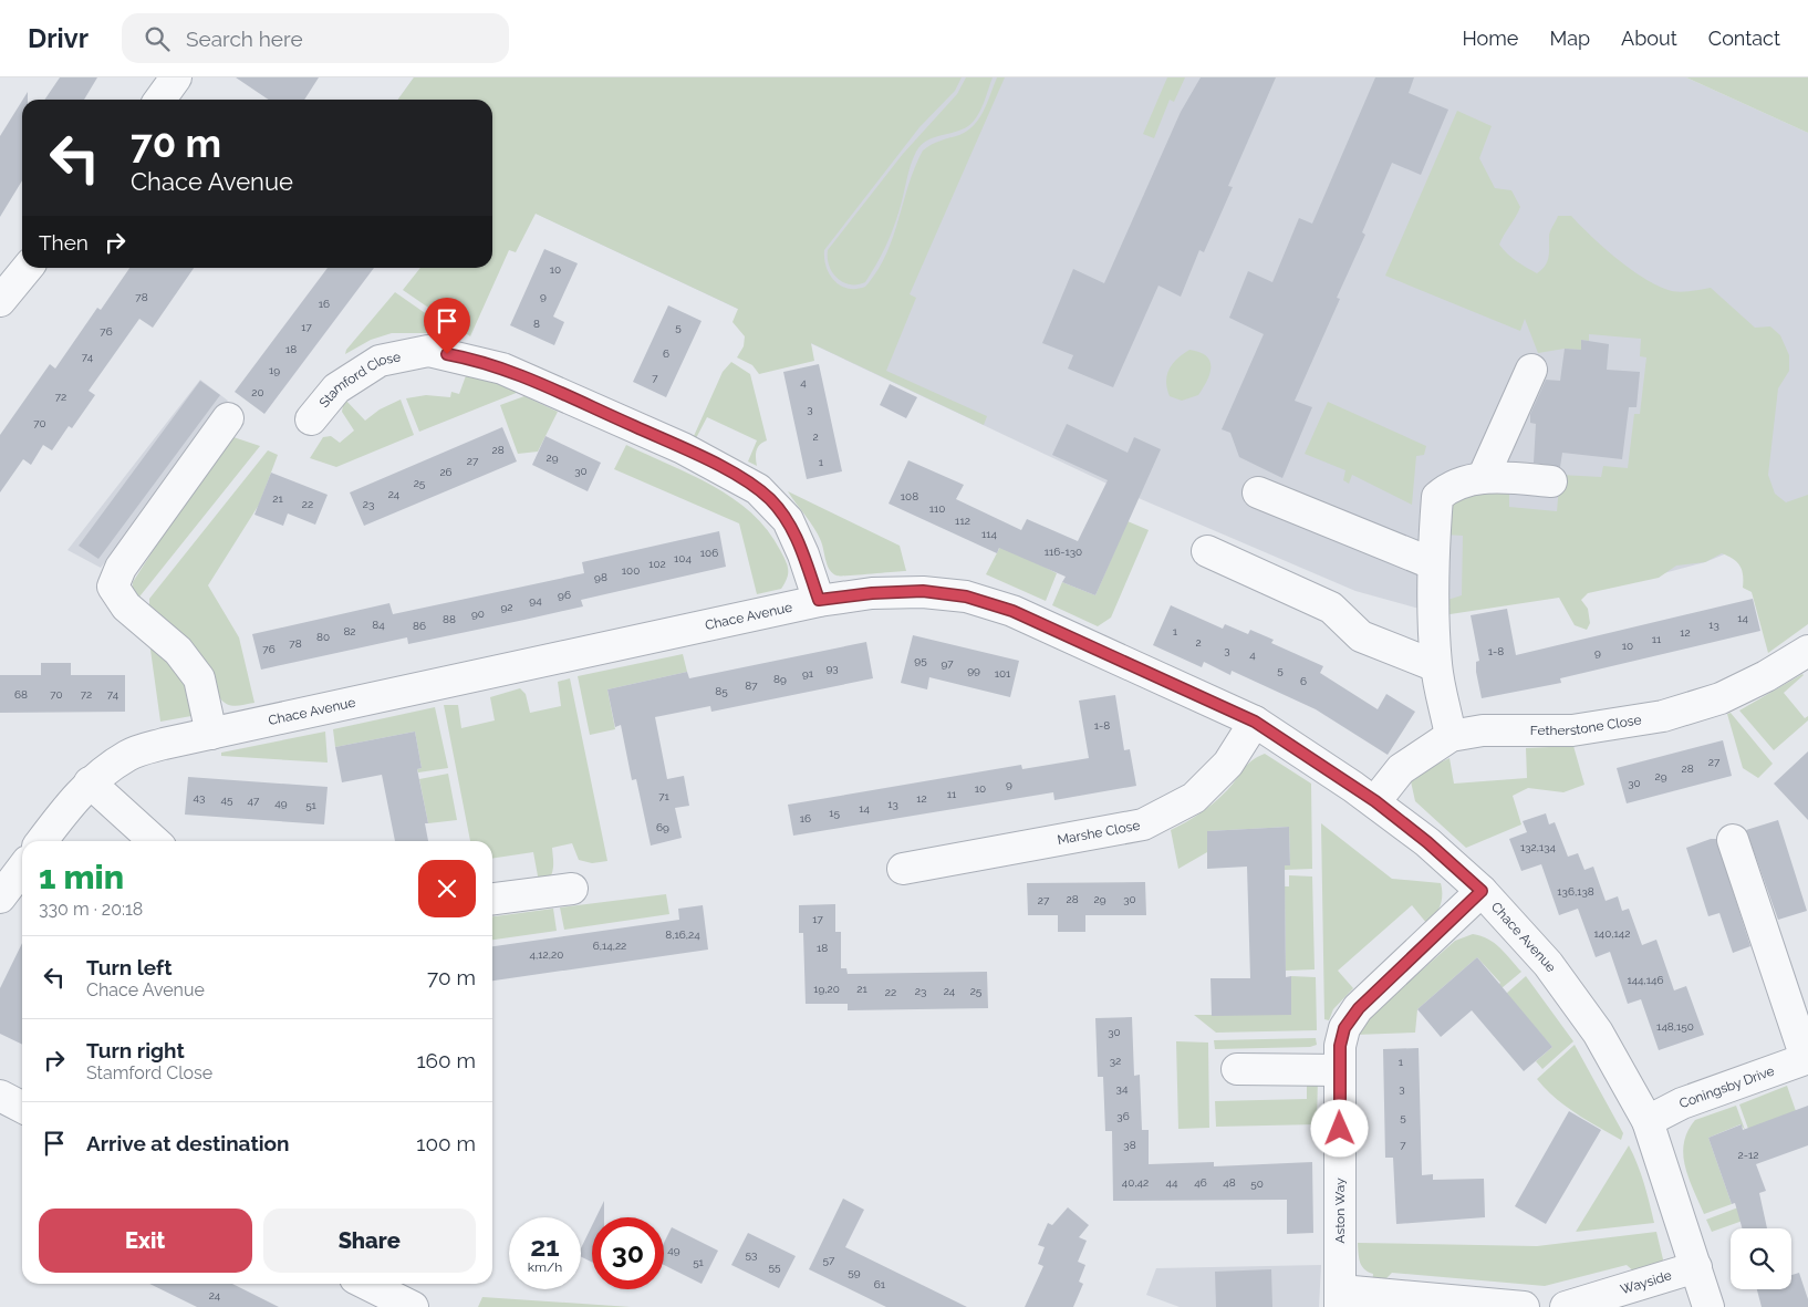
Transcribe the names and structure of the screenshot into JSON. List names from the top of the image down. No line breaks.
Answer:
{"streets":{"street":["Stamford Close","Chace Avenue","Fetherstone Close","Marshe Close","Coningsby Drive","Aston Way","Wayside"]},"crossings":[["Stamford Close","Chace Avenue"],["Chace Avenue","Fetherstone Close"],["Chace Avenue","Marshe Close"],["Chace Avenue","Coningsby Drive"],["Chace Avenue","Aston Way"],["Chace Avenue","Wayside"]],"house_numbers":["10","9","78","16","8","17","5","76","18","6","74","19","7","4","20","72","3","70","2","28","29","27","1","30","26","25","24","108","21","22","23","110","112","114","116-130","106","104","102","100","98","96","94","92","90","14","88","84","13","86","82","1","12","80","11","2","78","10","76","3","1-8","9","4","95","97","93","99","5","91","101","89","6","87","85","68","70","72","74","1-8","27","28","29","30","9","10","11","71","43","12","45","47","49","13","51","14","15","16","69","132,134","136,138","28","29","30","27","17","140,142","8,16,24","6,14,22","18","4,12,20","144,146","19,20","21","23","24","25","22","148,150","30","32","1","34","3","36","5","38","7","2-12","40,42","44","46","48","50","49","53","57","51","55","59","61","24"],"page":{"header":"Drivr","search":"Search here","nav":["Home","Map","About","Contact"],"turn":["70 m","Chace Avenue"],"then":"Then","heading":["1 min","330 m · 20:18"],"list":[{"name":"Turn left","note":"Chace Avenue","value":"70 m"},{"name":"Turn right","note":"Stamford Close","value":"160 m"},{"name":"Arrive at destination","value":"100 m"}],"buttons":["Exit","Share"],"speed":"21 km/h","limit":"30"}}
